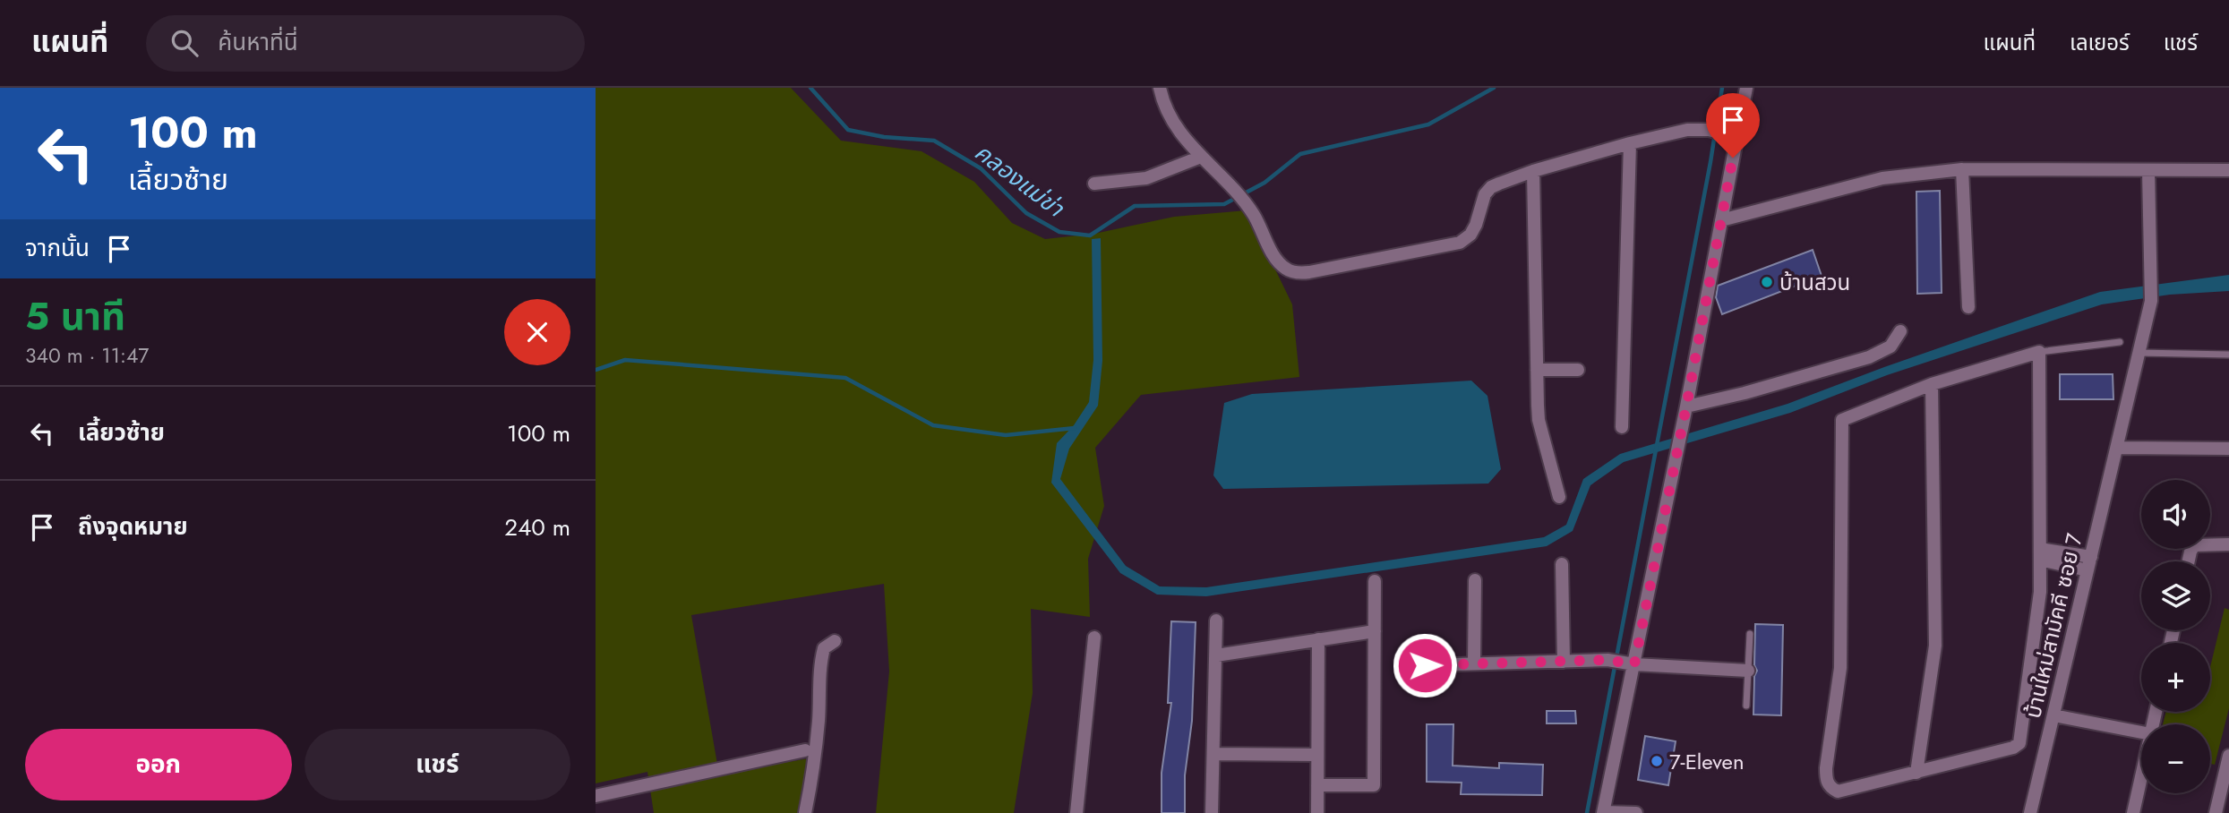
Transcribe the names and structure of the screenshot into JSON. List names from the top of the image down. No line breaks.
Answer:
{"streets":{"street":["บ้านใหม่สามัคคี ซอย 7"]},"water":["คลองแม่ข่า"],"places":["บ้านสวน","7-Eleven"],"page":{"header":"แผนที่","search":"ค้นหาที่นี่","nav":["แผนที่","เลเยอร์","แชร์"],"turn":["100 m","เลี้ยวซ้าย"],"then":"จากนั้น","heading":["5 นาที","340 m · 11:47"],"list":[{"name":"เลี้ยวซ้าย","value":"100 m"},{"name":"ถึงจุดหมาย","value":"240 m"}],"map_buttons":["+","−"],"buttons":["ออก","แชร์"]}}
